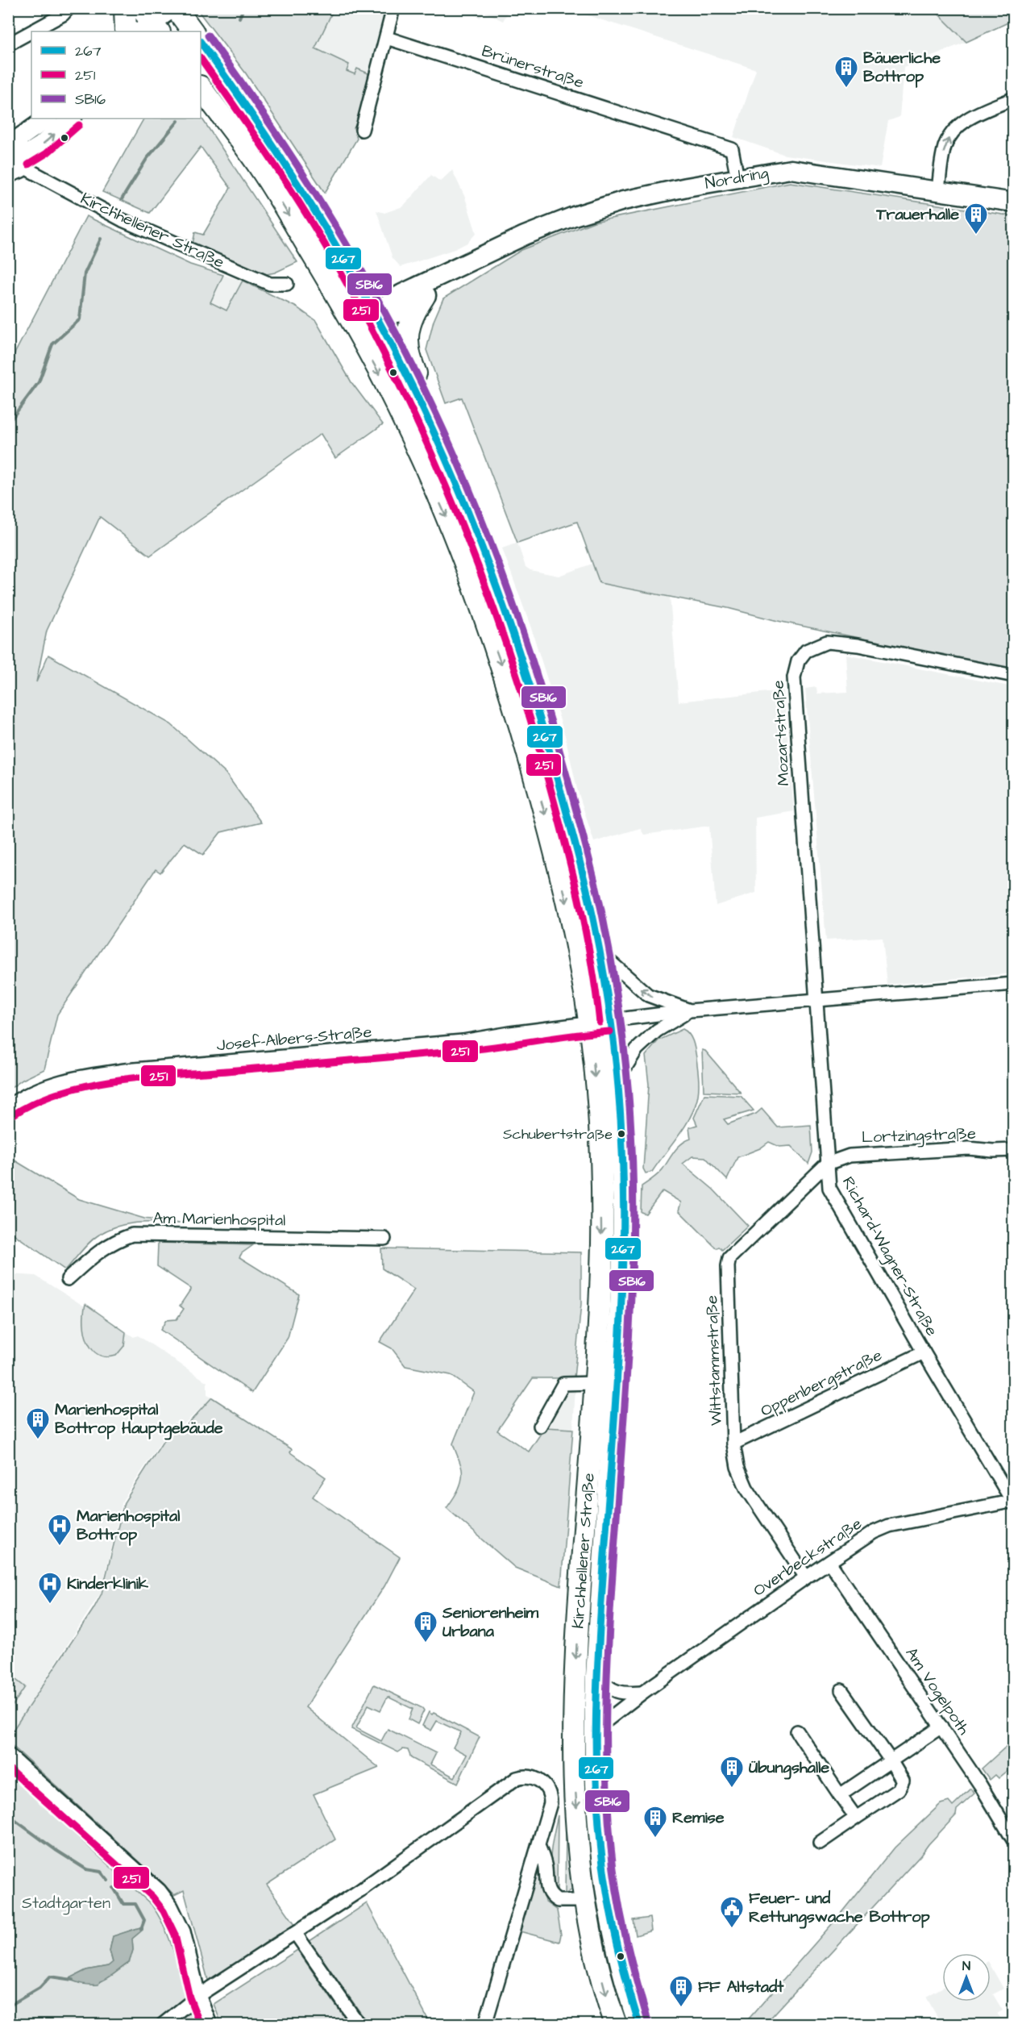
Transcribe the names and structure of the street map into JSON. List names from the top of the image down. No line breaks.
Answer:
{"streets":{"main road":["Kirchhellener Straße"],"street":["Brünerstraße","Nordring","Mozartstraße","Josef-Albers-Straße","Lortzingstraße","Am Marienhospital","Richard-Wagner-Straße","Wittstammstraße","Oppenbergstraße","Overbeckstraße","Am Vogelpoth"]},"crossings":[["Brünerstraße","Nordring"],["Nordring","Kirchhellener Straße"],["Kirchhellener Straße","Josef-Albers-Straße"],["Kirchhellener Straße","Overbeckstraße"],["Mozartstraße","Richard-Wagner-Straße"],["Lortzingstraße","Richard-Wagner-Straße"],["Lortzingstraße","Wittstammstraße"],["Richard-Wagner-Straße","Wittstammstraße"],["Richard-Wagner-Straße","Oppenbergstraße"],["Richard-Wagner-Straße","Overbeckstraße"],["Wittstammstraße","Oppenbergstraße"],["Wittstammstraße","Overbeckstraße"],["Overbeckstraße","Am Vogelpoth"]],"parks":["Stadtgarten"],"places":{"building":["Bäuerliche Bottrop","Trauerhalle","Marienhospital Bottrop Hauptgebäude","Seniorenheim Urbana","Übungshalle","Remise","FF Altstadt"],"other":["Schubertstraße"],"hospital":["Marienhospital Bottrop","Kinderklinik"],"public building":["Feuer- und Rettungswache Bottrop"]},"lines":["transit line SB16","transit line 267","transit line 251"],"legend":["267","251","SB16"],"north":"top"}
